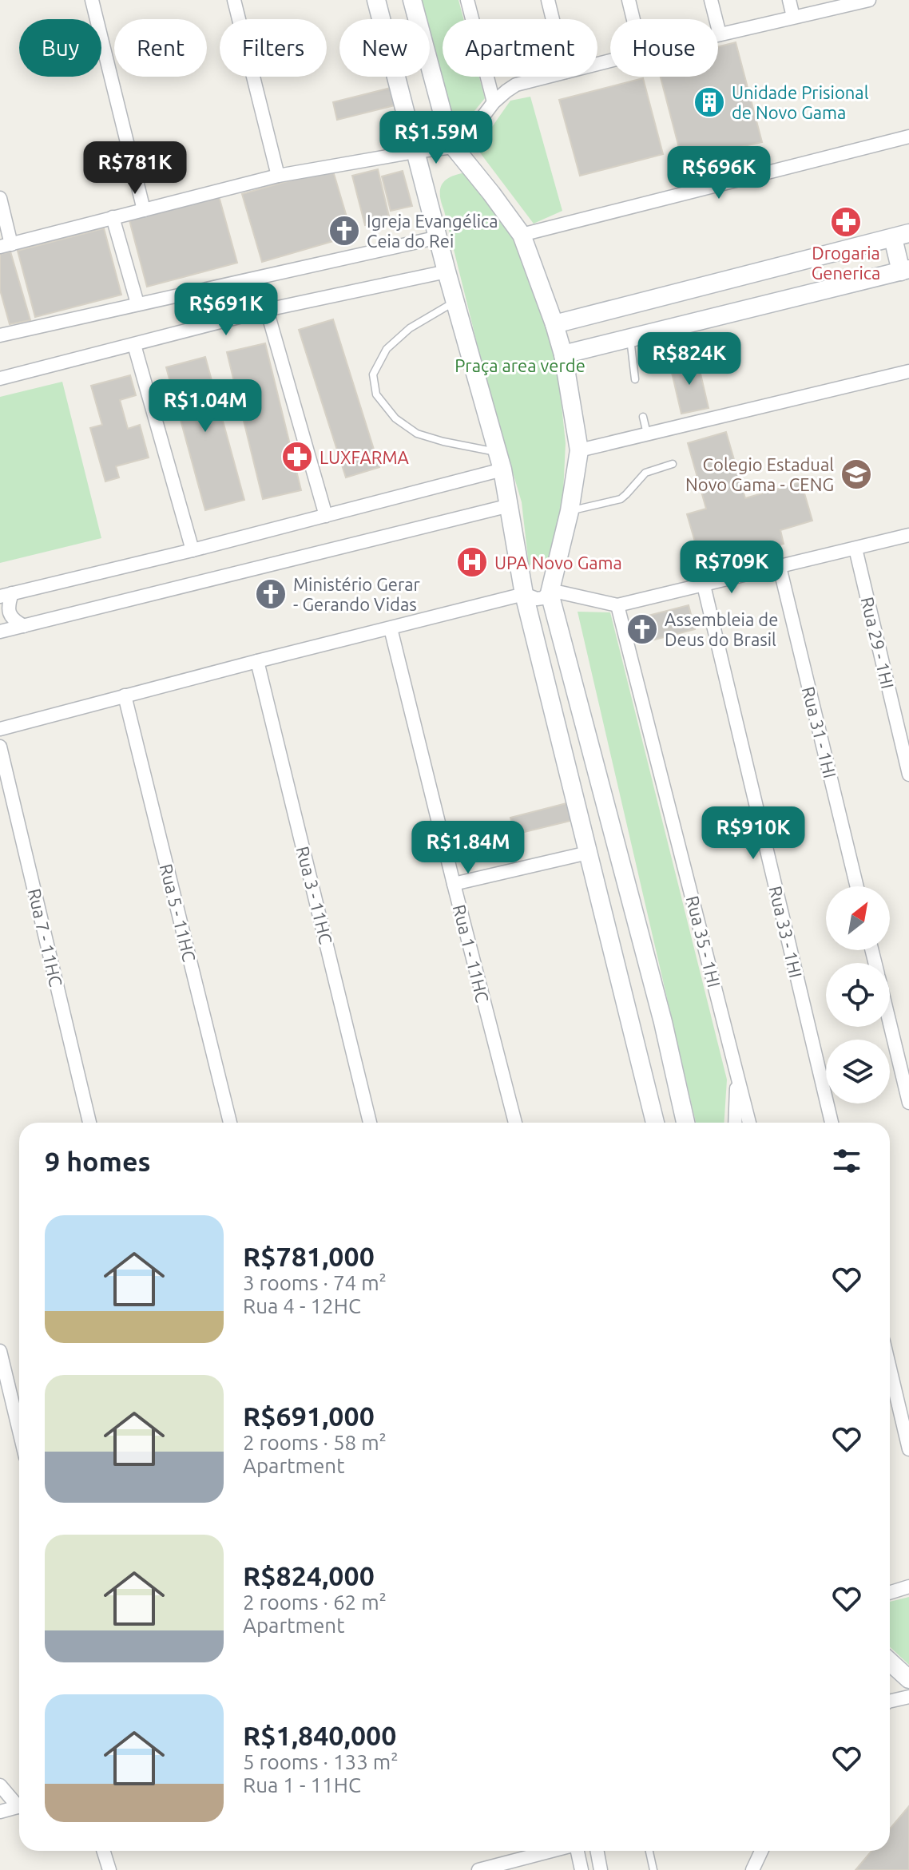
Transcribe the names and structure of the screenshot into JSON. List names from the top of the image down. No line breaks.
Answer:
{"streets":{"street":["Rua 29 - 1HI","Rua 31 - 1HI","Rua 3 - 11HC","Rua 5 - 11HC","Rua 33 - 1HI","Rua 7 - 11HC","Rua 35 - 1HI","Rua 1 - 11HC"]},"parks":["Praça area verde"],"places":{"building":["Unidade Prisional de Novo Gama"],"pharmacy":["Drogaria Generica","LUXFARMA"],"church":["Igreja Evangélica Ceia do Rei","Ministério Gerar - Gerando Vidas","Assembleia de Deus do Brasil"],"school or university":["Colegio Estadual Novo Gama - CENG"],"hospital":["UPA Novo Gama"]},"north":"top right","page":{"chip":["Buy","Rent","Filters","New","Apartment","House"],"price":["R$1.59M","R$781K","R$696K","R$691K","R$824K","R$1.04M","R$709K","R$910K","R$1.84M"],"heading":"9 homes","list":[{"name":"R$781,000","note":"3 rooms · 74 m² · Rua 4 - 12HC"},{"name":"R$691,000","note":"2 rooms · 58 m² · Apartment"},{"name":"R$824,000","note":"2 rooms · 62 m² · Apartment"},{"name":"R$1,840,000","note":"5 rooms · 133 m² · Rua 1 - 11HC"}]}}
